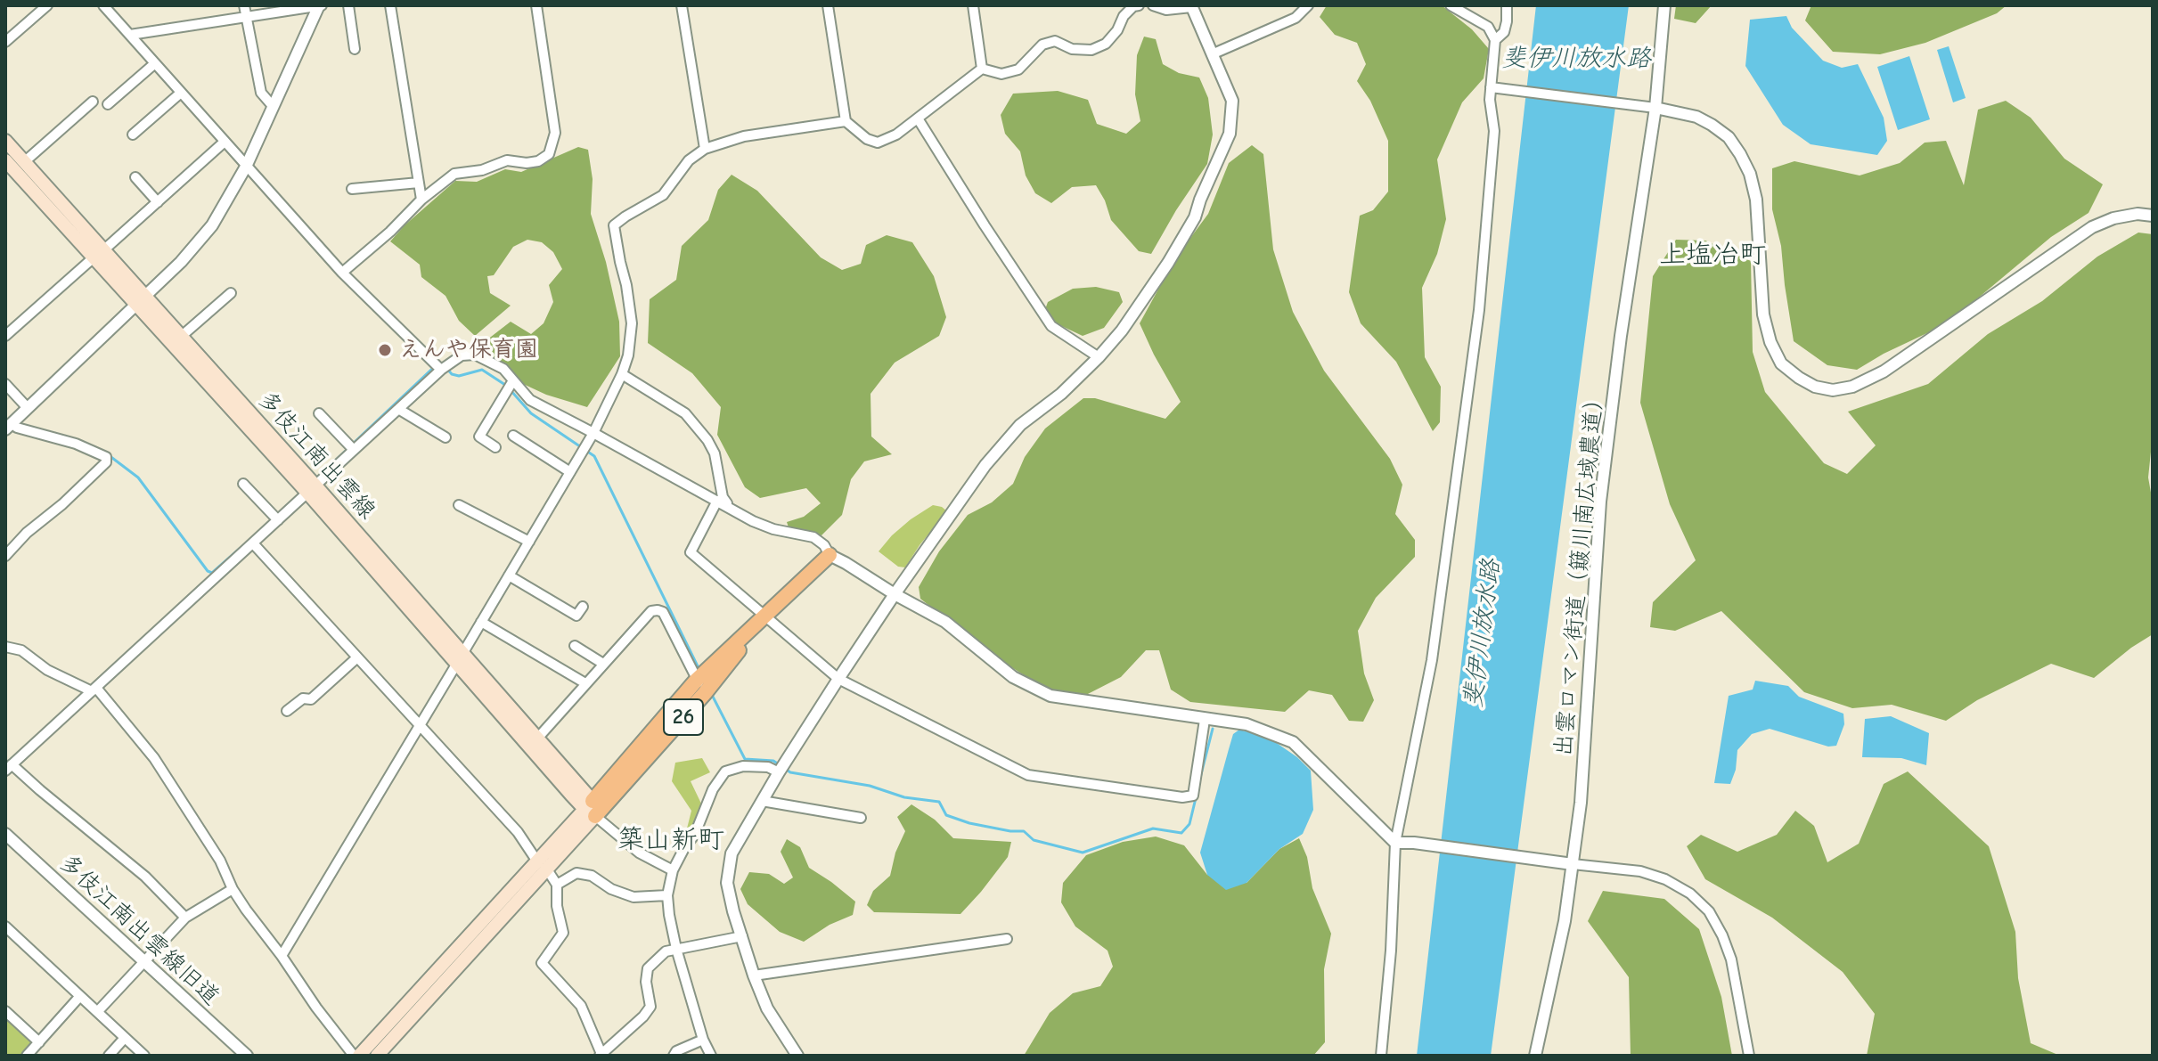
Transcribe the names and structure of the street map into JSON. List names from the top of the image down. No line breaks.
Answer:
{"streets":{"main road":["多伎江南出雲線","26"],"street":["出雲ロマン街道（簸川南広域農道）","多伎江南出雲線旧道"]},"crossings":[["多伎江南出雲線","26"]],"districts":["上塩冶町","築山新町"],"water":["斐伊川放水路"],"places":["えんや保育園"]}
